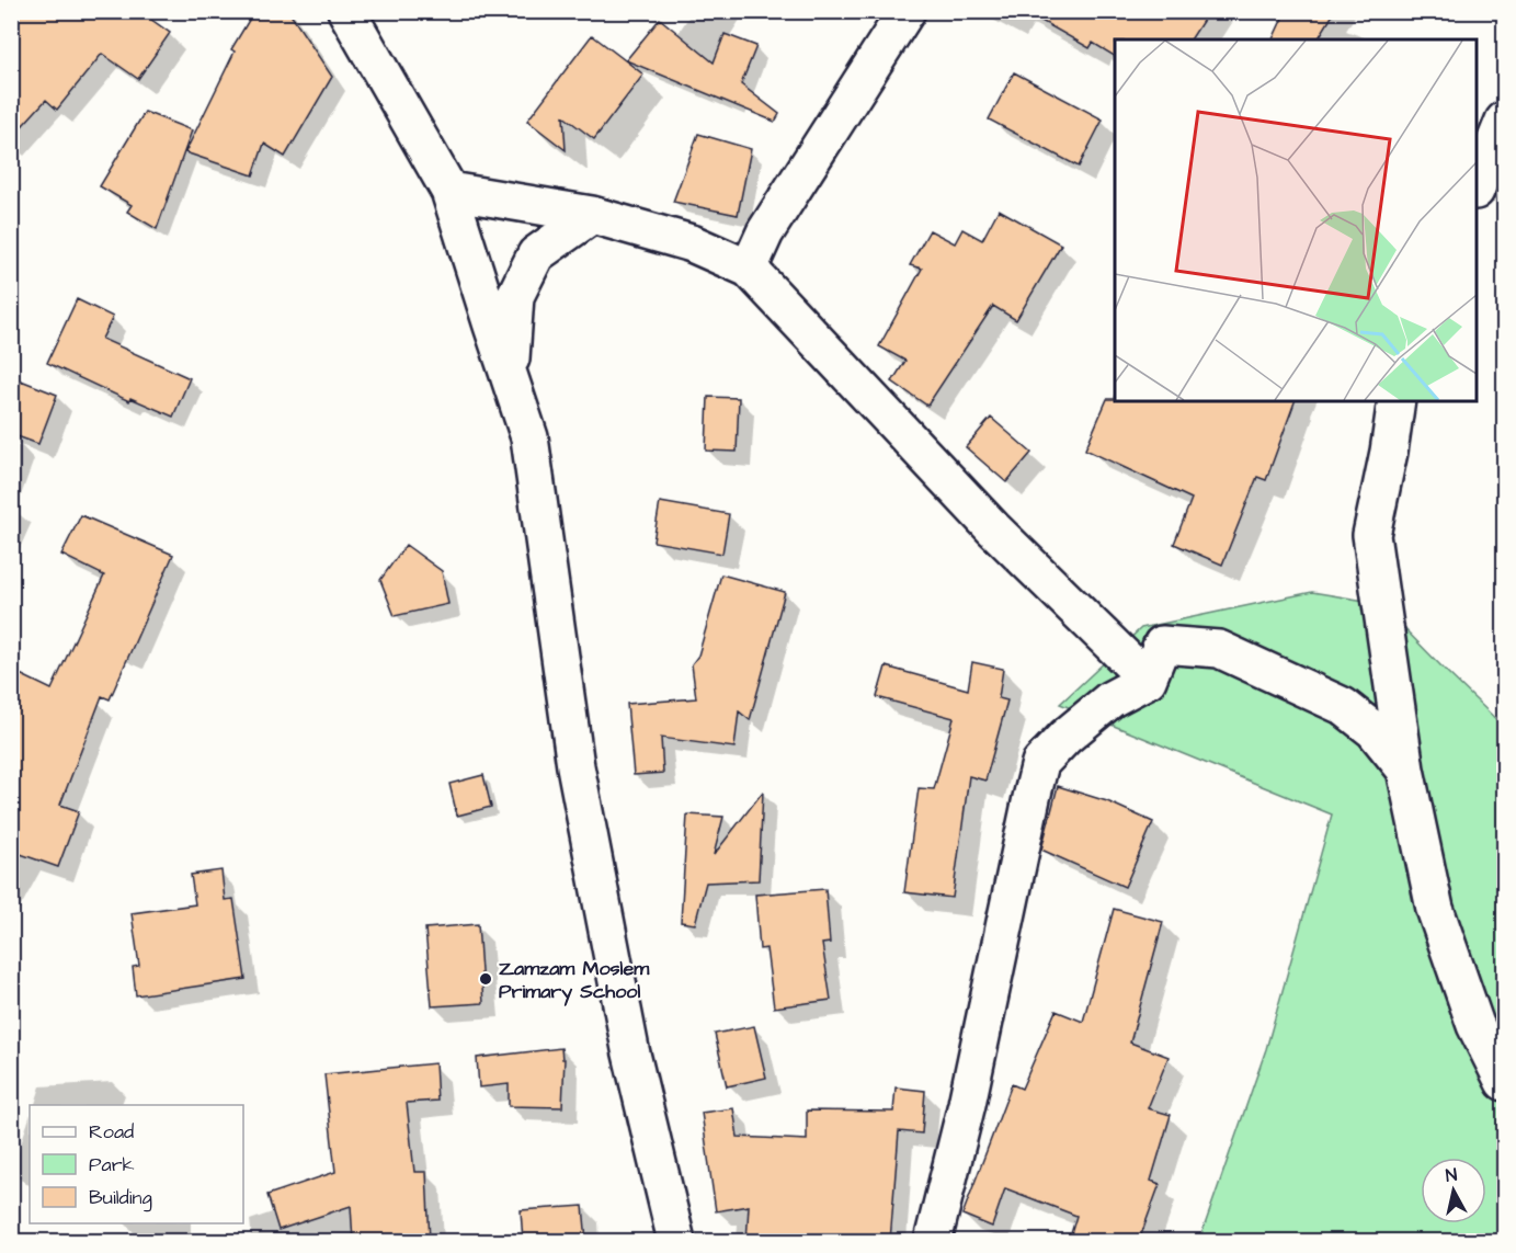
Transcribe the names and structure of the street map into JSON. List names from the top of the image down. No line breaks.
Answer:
{"places":["Zamzam Moslem Primary School"],"legend":["Road","Park","Building"],"north":"top"}
